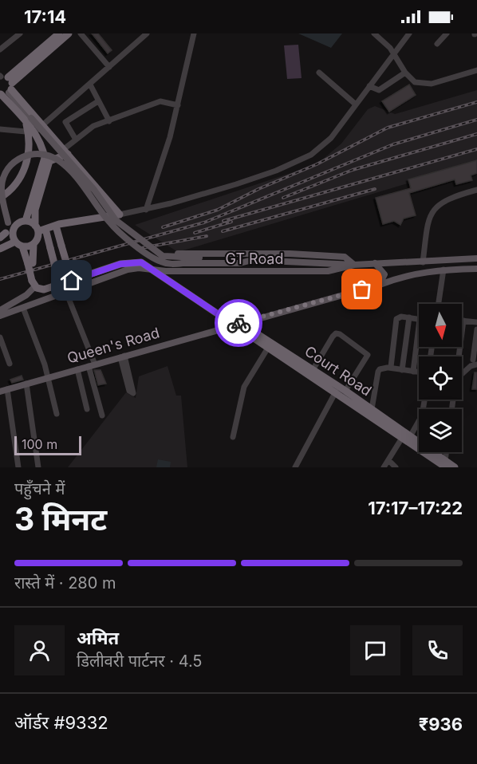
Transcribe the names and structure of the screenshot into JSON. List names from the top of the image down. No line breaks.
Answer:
{"streets":{"highway":["Court Road"],"main road":["GT Road","Queen's Road"]},"crossings":[["Queen's Road","Court Road"]],"scale_bar":"100 m","north":"bottom","page":{"status":"17:14","scale":"100 m","heading":["3 मिनट","पहुँचने में","17:17–17:22"],"panel":["अमित","डिलीवरी पार्टनर · 4.5","ऑर्डर #9332","₹936"],"bar":"रास्ते में · 280 m"}}
